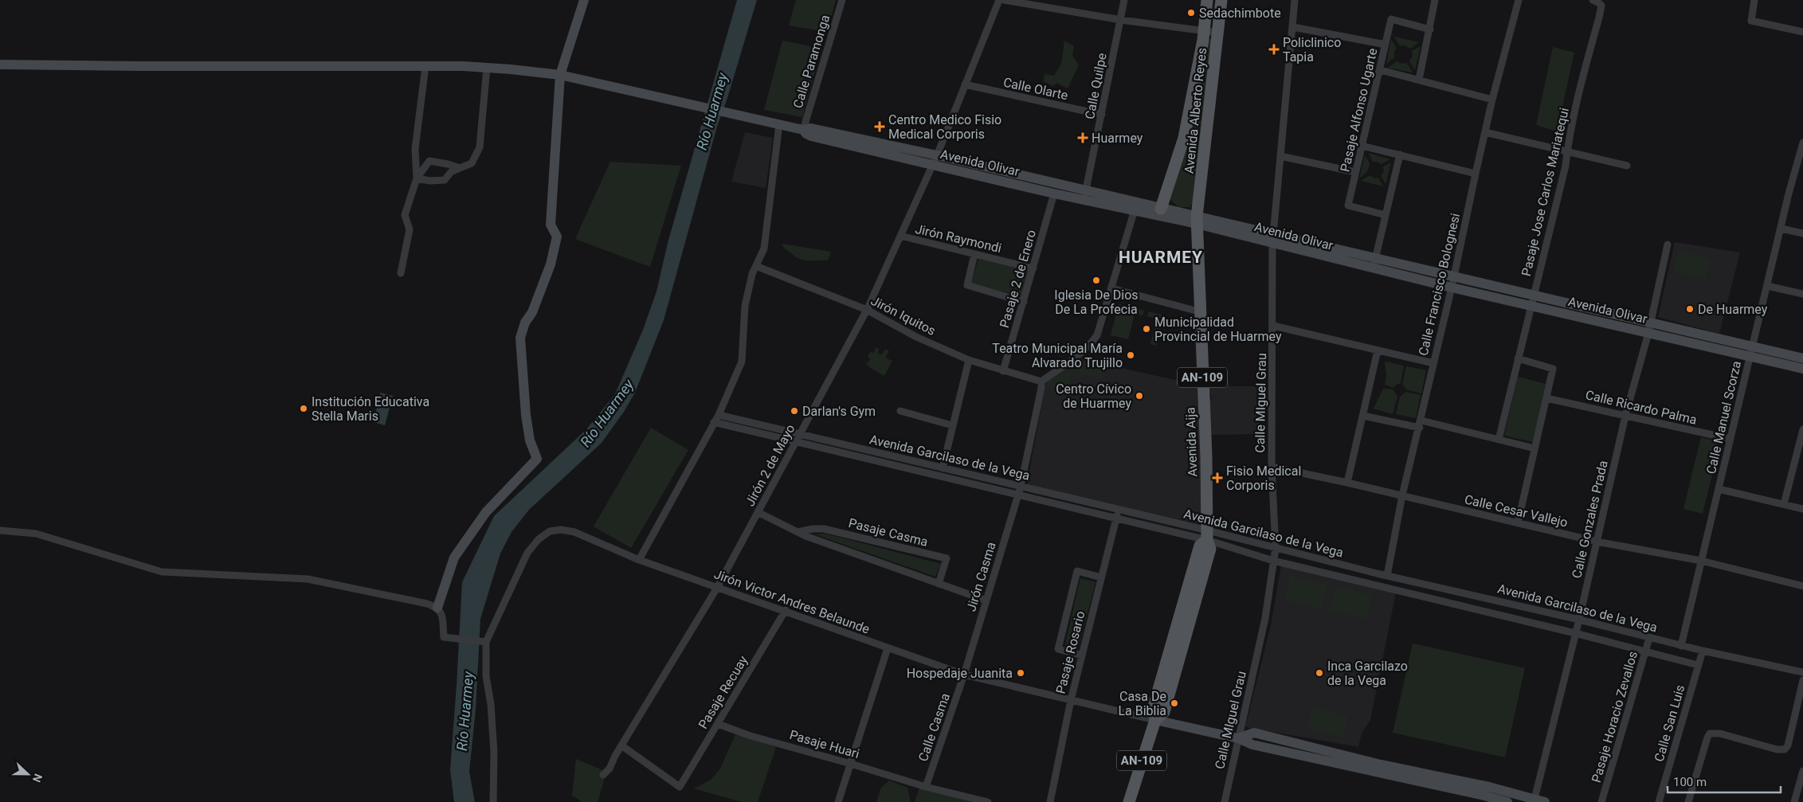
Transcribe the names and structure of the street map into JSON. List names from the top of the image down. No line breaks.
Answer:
{"streets":{"main road":["Avenida Alberto Reyes","AN-109","Avenida Aija"],"street":["Calle Paramonga","Calle Quilpe","Calle Olarte","Pasaje Alfonso Ugarte","Avenida Olivar","Pasaje Jose Carlos Mariatequi","Jirón Raymondi","Pasaje 2 de Enero","Calle Francisco Bolognesi","Jirón Iquitos","Calle MIguel Grau","Calle Ricardo Palma","Calle Manuel Scorza","Avenida Garcilaso de la Vega","Jirón 2 de Mayo","Calle Cesar Vallejo","Calle Gonzales Prada","Pasaje Casma","Jirón Casma","Jirón Victor Andres Belaunde","Pasaje Rosario","Pasaje Recuay","Pasaje Horacio Zevallos","Calle San Luis","Calle Casma","Pasaje Huari"]},"crossings":[["Calle Paramonga","Avenida Olivar"],["Calle Quilpe","Calle Olarte"],["Calle Quilpe","Avenida Olivar"],["Calle Olarte","Jirón 2 de Mayo"],["Avenida Alberto Reyes","Avenida Olivar"],["Avenida Alberto Reyes","Avenida Aija"],["Avenida Olivar","Pasaje Jose Carlos Mariatequi"],["Avenida Olivar","Pasaje 2 de Enero"],["Avenida Olivar","Calle Francisco Bolognesi"],["Avenida Olivar","Calle MIguel Grau"],["Avenida Olivar","Calle Manuel Scorza"],["Avenida Olivar","Avenida Aija"],["Avenida Olivar","Jirón 2 de Mayo"],["Avenida Olivar","Calle Gonzales Prada"],["Jirón Raymondi","Pasaje 2 de Enero"],["Jirón Raymondi","Jirón 2 de Mayo"],["Pasaje 2 de Enero","Jirón Iquitos"],["Calle Francisco Bolognesi","Avenida Garcilaso de la Vega"],["Calle Francisco Bolognesi","Calle Cesar Vallejo"],["Jirón Iquitos","Jirón 2 de Mayo"],["Jirón Iquitos","Jirón Casma"],["Calle MIguel Grau","Avenida Garcilaso de la Vega"],["Calle MIguel Grau","Calle Cesar Vallejo"],["Calle Ricardo Palma","Calle Manuel Scorza"],["Calle Ricardo Palma","Calle Gonzales Prada"],["Calle Manuel Scorza","Avenida Garcilaso de la Vega"],["Calle Manuel Scorza","Calle Cesar Vallejo"],["Avenida Aija","Avenida Garcilaso de la Vega"],["Avenida Aija","Jirón Victor Andres Belaunde"],["Avenida Garcilaso de la Vega","Jirón 2 de Mayo"],["Avenida Garcilaso de la Vega","Calle Gonzales Prada"],["Avenida Garcilaso de la Vega","Jirón Casma"],["Avenida Garcilaso de la Vega","Pasaje Rosario"],["Avenida Garcilaso de la Vega","Pasaje Horacio Zevallos"],["Avenida Garcilaso de la Vega","Calle San Luis"],["Jirón 2 de Mayo","Jirón Victor Andres Belaunde"],["Jirón 2 de Mayo","Pasaje Recuay"],["Calle Cesar Vallejo","Calle Gonzales Prada"],["Jirón Casma","Jirón Victor Andres Belaunde"],["Jirón Casma","Calle Casma"],["Jirón Victor Andres Belaunde","Pasaje Rosario"],["Jirón Victor Andres Belaunde","Pasaje Recuay"],["Jirón Victor Andres Belaunde","Calle Casma"],["Pasaje Recuay","Pasaje Huari"],["Calle Casma","Pasaje Huari"]],"districts":["HUARMEY"],"water":["Río Huarmey"],"places":{"other":["Sedachimbote","Iglesia De Dios De La Profecia","De Huarmey","Municipalidad Provincial de Huarmey","Teatro Municipal María Alvarado Trujillo","Centro Cívico de Huarmey","Institución Educativa Stella Maris","Darlan's Gym","Hospedaje Juanita","Inca Garcilazo de la Vega","Casa De La Biblia"],"health":["Policlinico Tapia","Centro Medico Fisio Medical Corporis","Huarmey","Fisio Medical Corporis"]},"scale_bar":"100 m","north":"right"}
